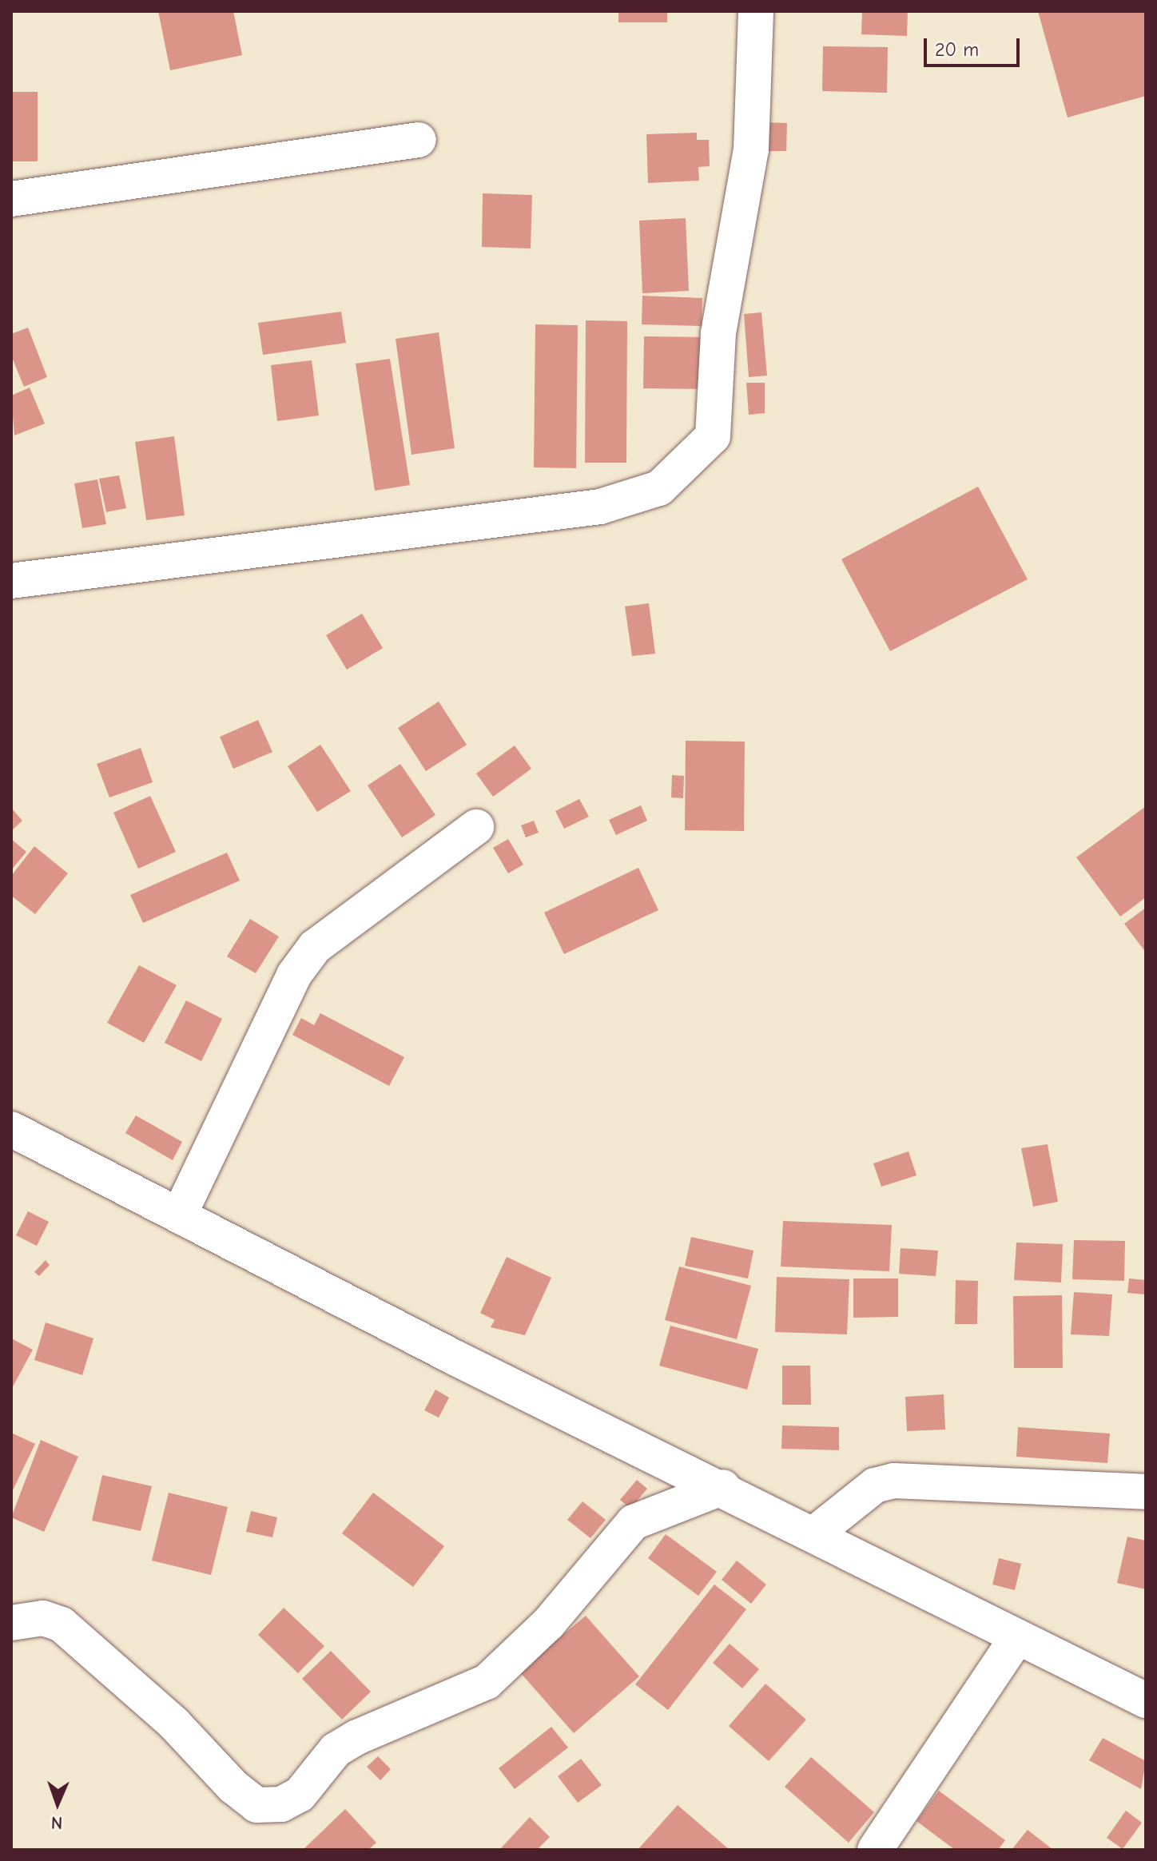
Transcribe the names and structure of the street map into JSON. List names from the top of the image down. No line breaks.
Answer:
{"scale_bar":"20 m","north":"bottom"}
